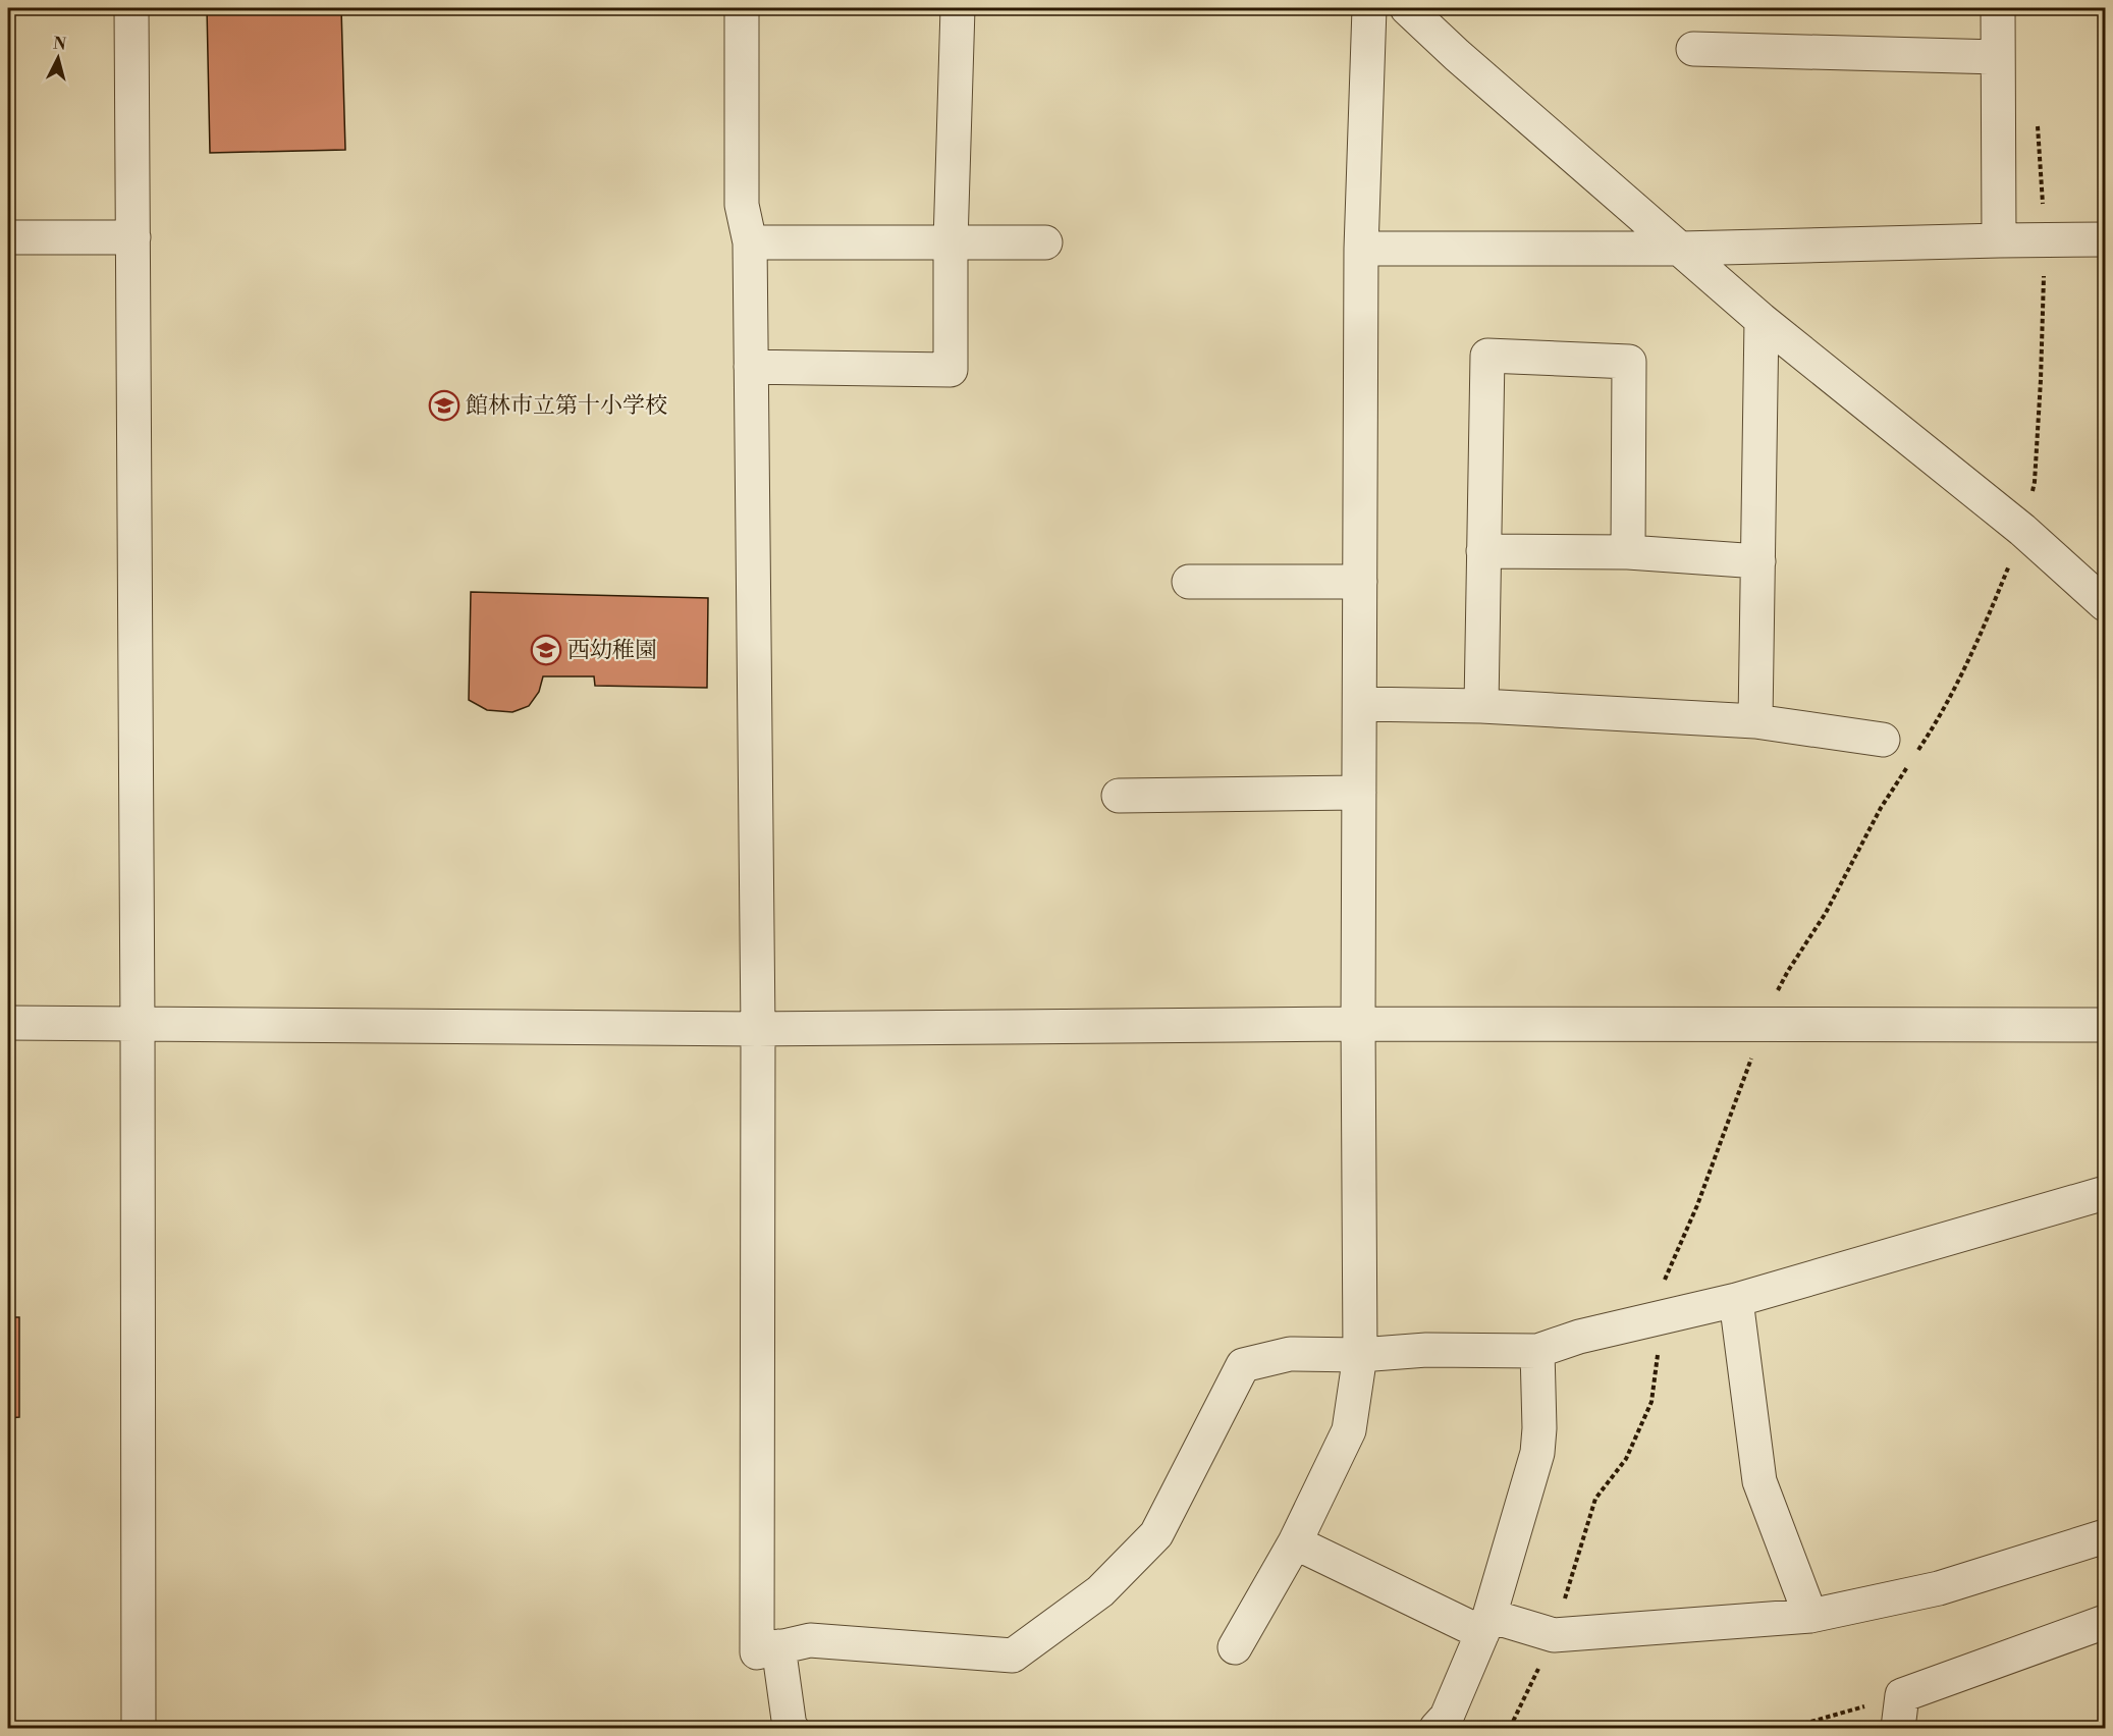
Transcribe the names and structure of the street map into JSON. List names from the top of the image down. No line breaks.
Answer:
{"places":{"school or university":["館林市立第十小学校","西幼稚園"]},"north":"top"}
